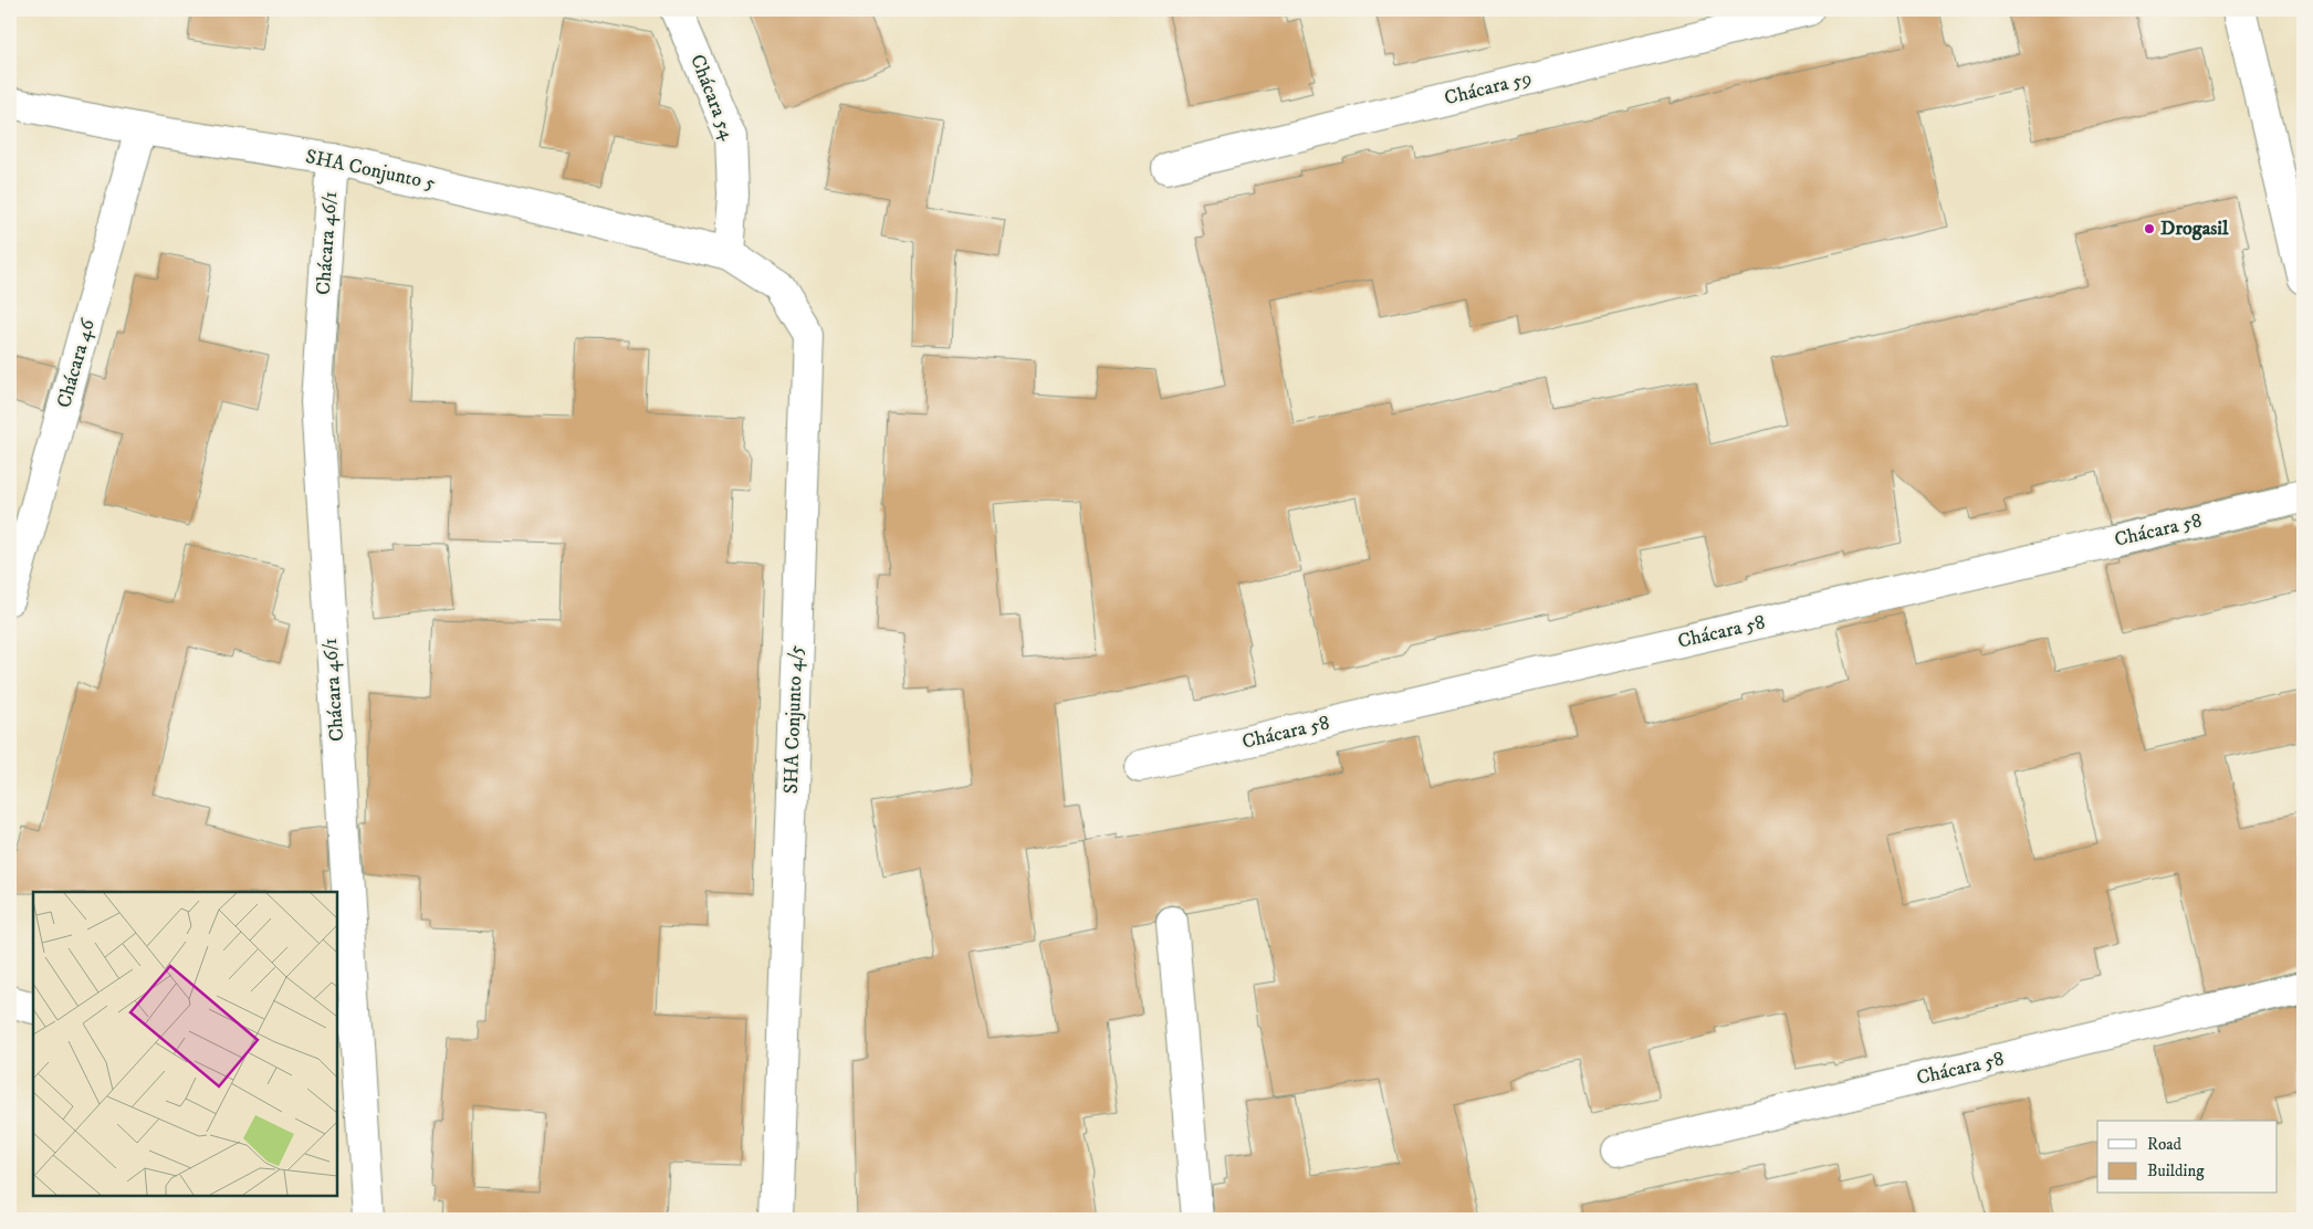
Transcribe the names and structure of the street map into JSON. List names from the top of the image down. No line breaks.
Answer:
{"streets":{"street":["Chácara 59","Chácara 54","SHA Conjunto 5","Chácara 46/1","Chácara 46","Chácara 58","SHA Conjunto 4/5"]},"crossings":[["Chácara 54","SHA Conjunto 5"],["Chácara 54","SHA Conjunto 4/5"],["SHA Conjunto 5","Chácara 46/1"],["SHA Conjunto 5","Chácara 46"],["SHA Conjunto 5","SHA Conjunto 4/5"]],"places":["Drogasil"],"legend":["Road","Building"]}
